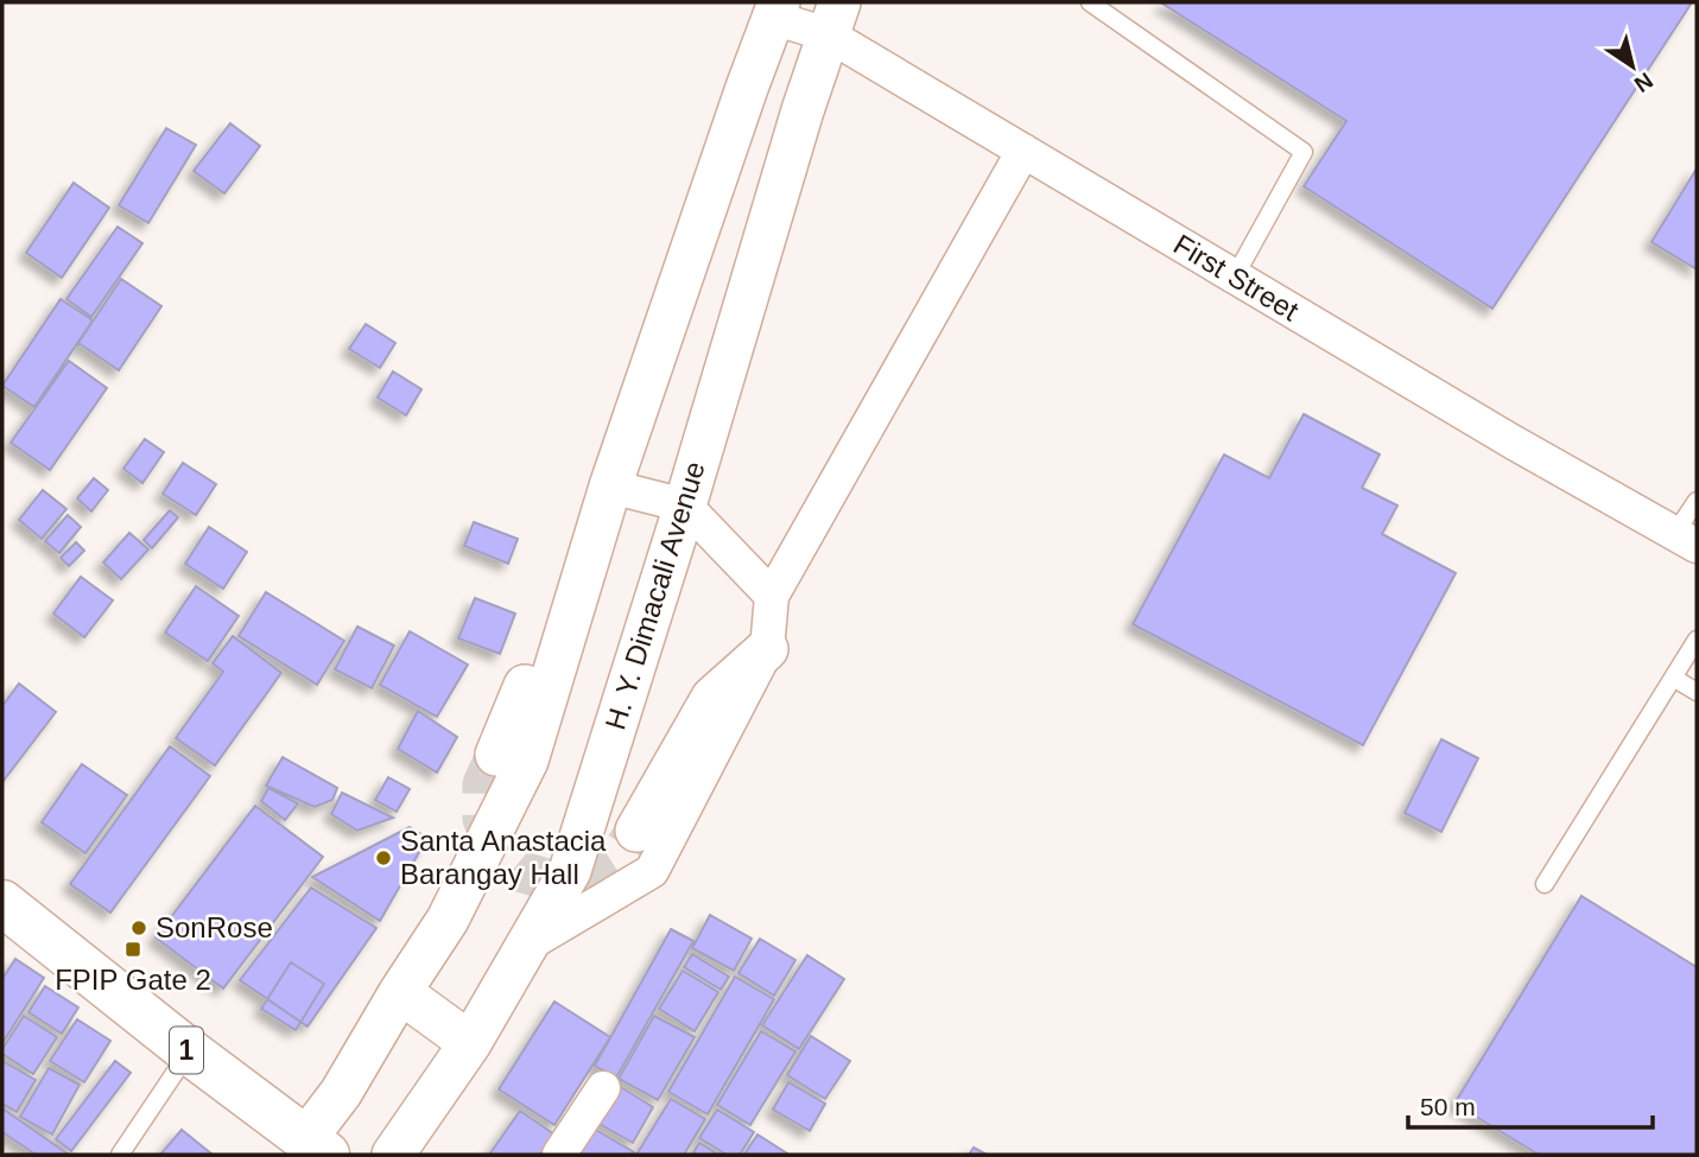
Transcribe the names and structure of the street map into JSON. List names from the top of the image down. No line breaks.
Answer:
{"streets":{"highway":["1"],"street":["First Street","H. Y. Dimacali Avenue"]},"crossings":[["First Street","H. Y. Dimacali Avenue"]],"places":{"other":["Santa Anastacia Barangay Hall","SonRose"],"transit":["FPIP Gate 2"]},"scale_bar":"50 m","north":"bottom right"}
